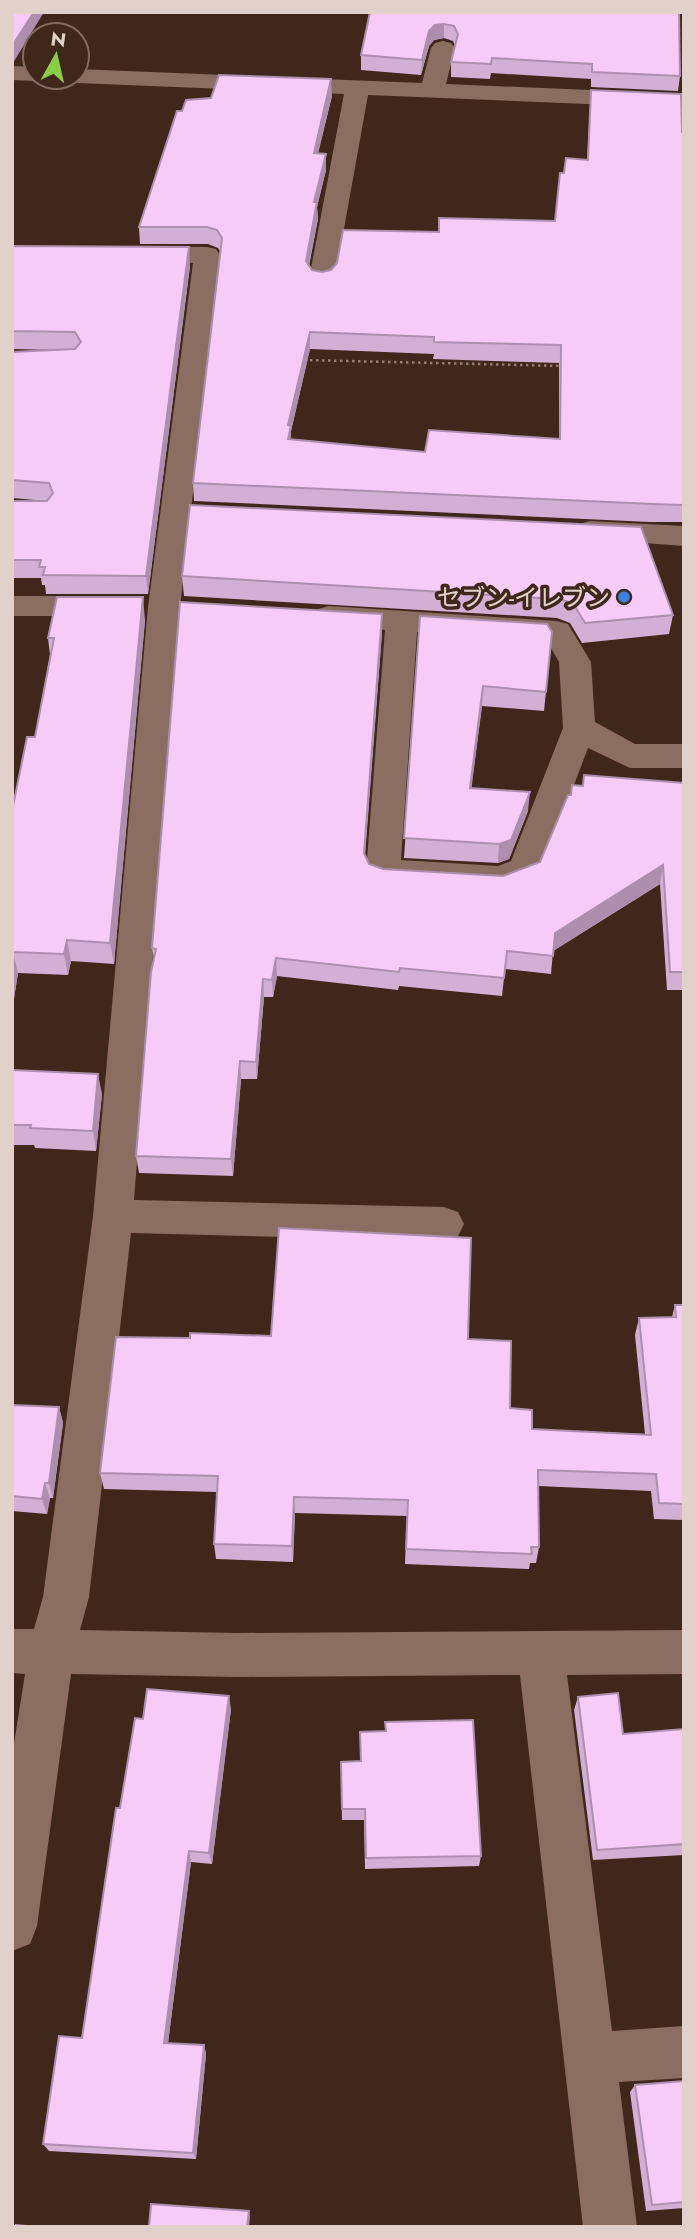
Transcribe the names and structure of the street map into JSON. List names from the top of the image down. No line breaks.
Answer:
{"places":["セブン-イレブン"],"north":"top"}
